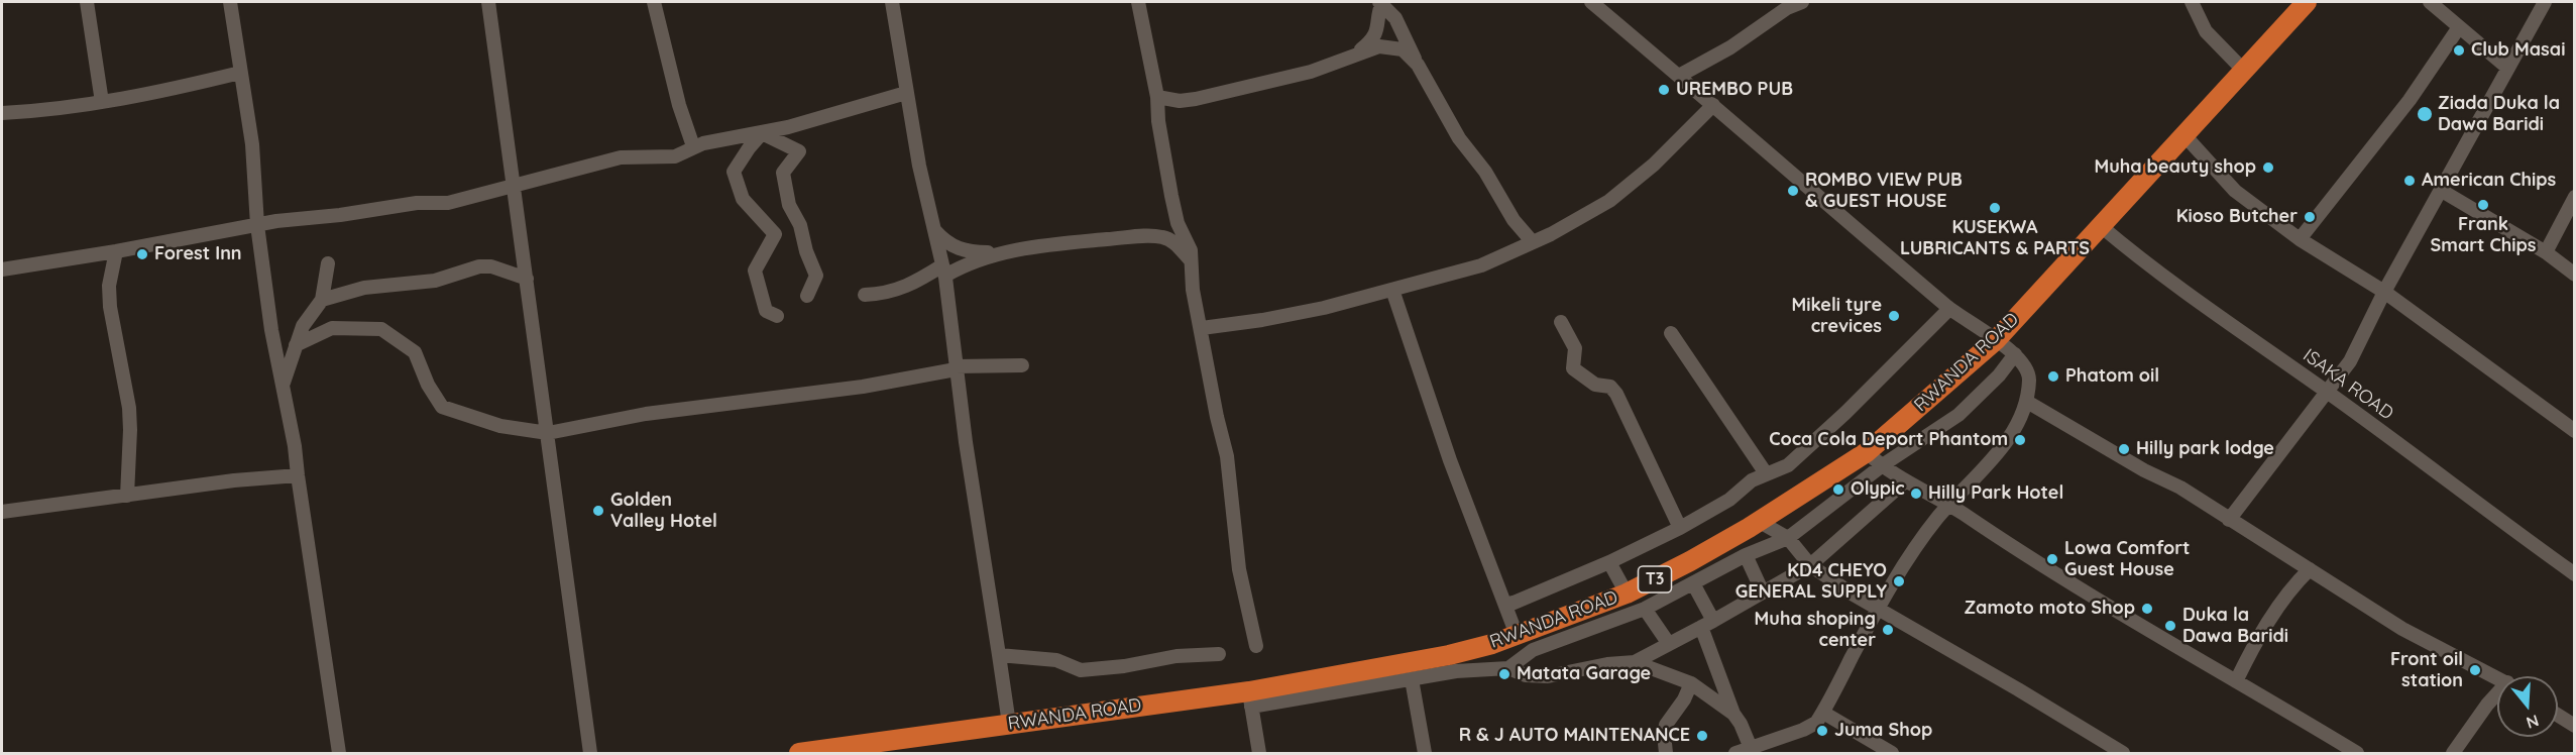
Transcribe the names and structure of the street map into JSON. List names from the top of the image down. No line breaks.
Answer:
{"streets":{"highway":["RWANDA ROAD","T3"],"street":["ISAKA ROAD"]},"crossings":[["RWANDA ROAD","ISAKA ROAD"]],"places":["Club Masai","UREMBO PUB","Ziada Duka la Dawa Baridi","Muha beauty shop","American Chips","ROMBO VIEW PUB & GUEST HOUSE","Frank Smart Chips","KUSEKWA LUBRICANTS & PARTS","Kioso Butcher","Forest Inn","Mikeli tyre crevices","Phatom oil","Coca Cola Deport Phantom","Hilly park lodge","Olypic","Hilly Park Hotel","Golden Valley Hotel","Lowa Comfort Guest House","KD4 CHEYO GENERAL SUPPLY","Zamoto moto Shop","Duka la Dawa Baridi","Muha shoping center","Front oil station","Matata Garage","Juma Shop","R & J AUTO MAINTENANCE"],"north":"bottom"}
